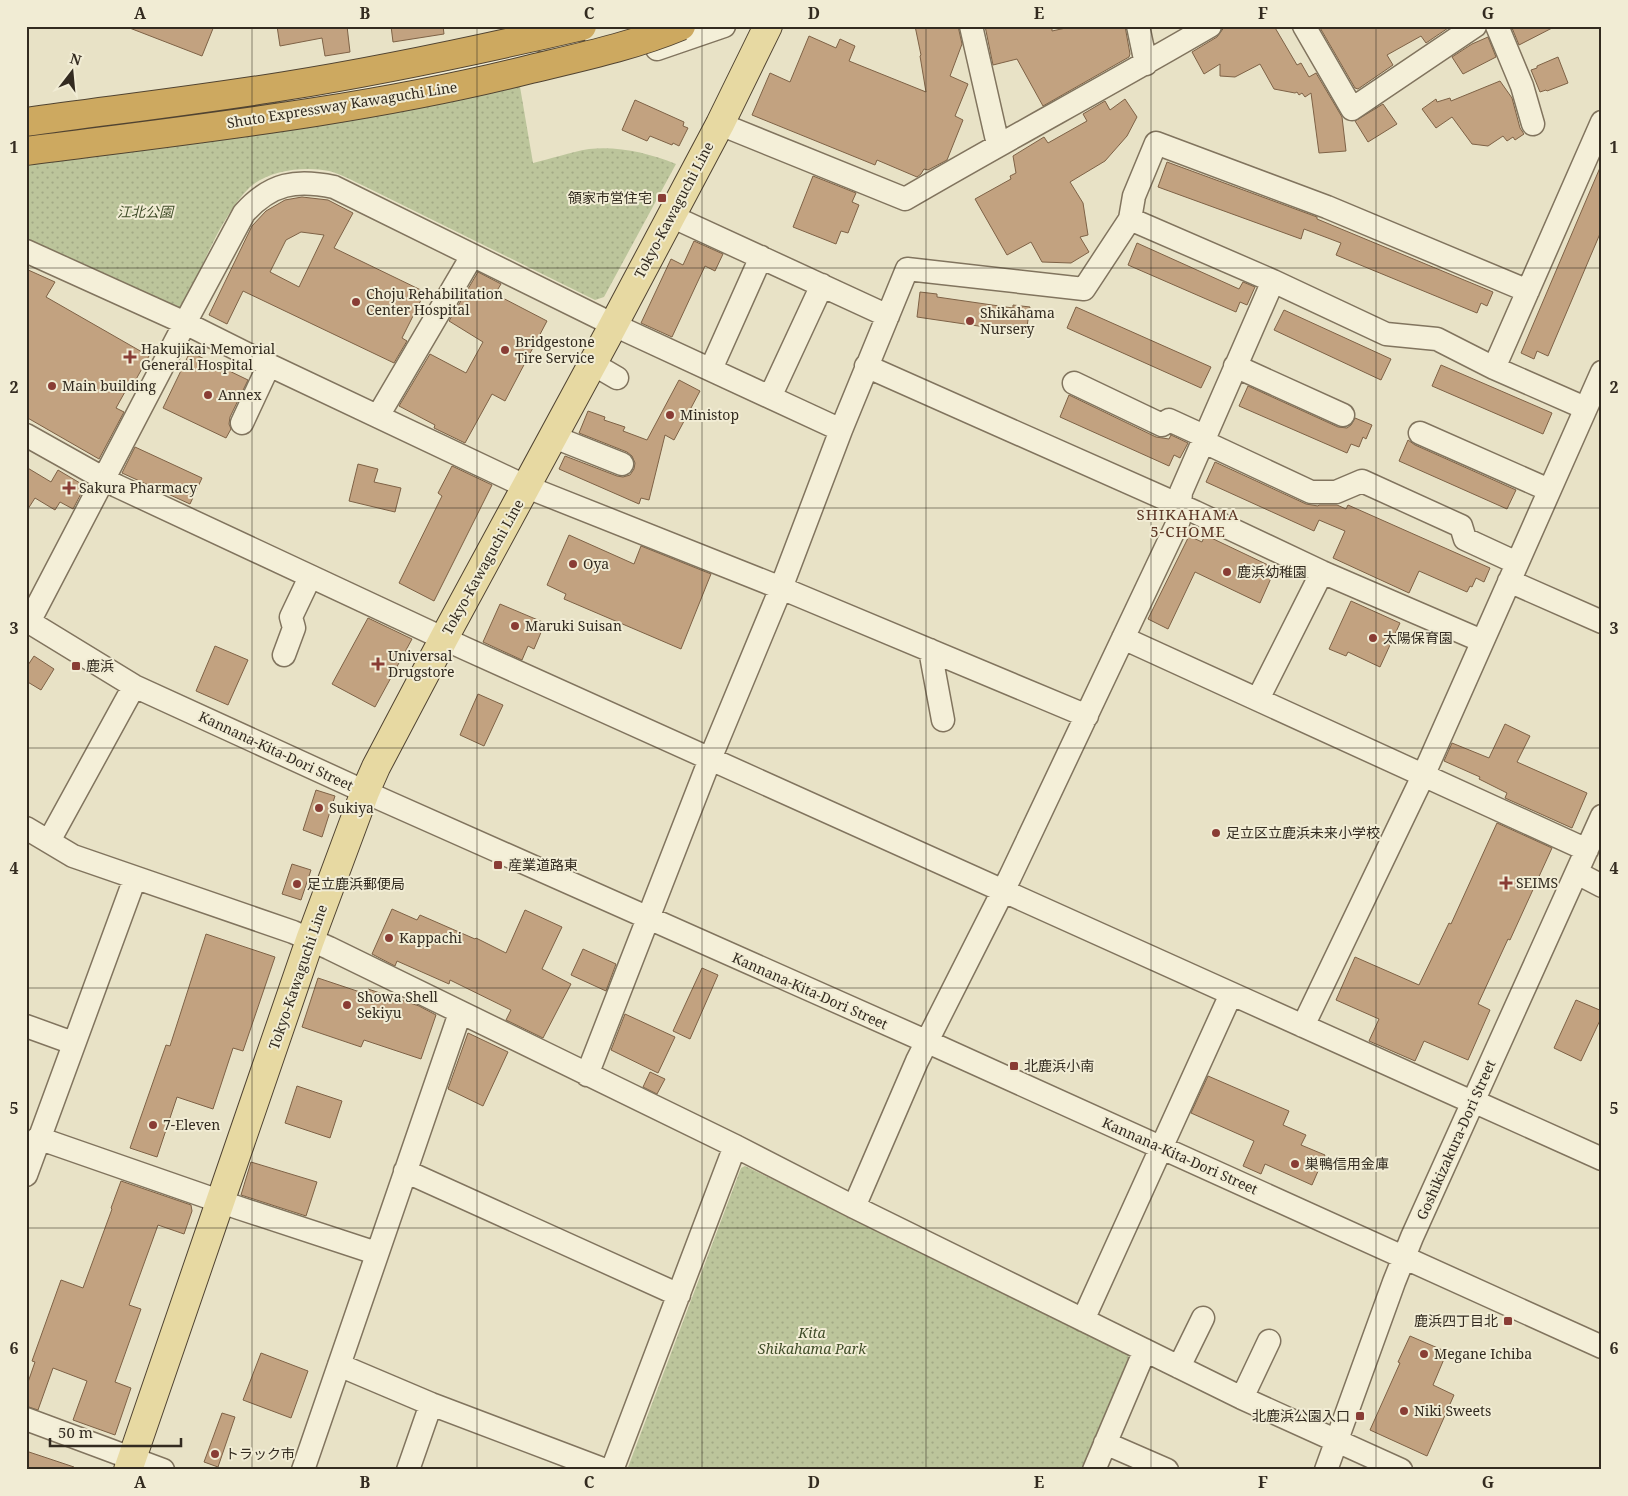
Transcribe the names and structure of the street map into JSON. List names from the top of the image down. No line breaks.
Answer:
{"streets":{"highway":["Shuto Expressway Kawaguchi Line"],"main road":["Tokyo-Kawaguchi Line"],"street":["Kannana-Kita-Dori Street","Goshikizakura-Dori Street"]},"crossings":[["Tokyo-Kawaguchi Line","Kannana-Kita-Dori Street"],["Kannana-Kita-Dori Street","Goshikizakura-Dori Street"]],"districts":["SHIKAHAMA 5-CHOME"],"parks":["江北公園","Kita Shikahama Park"],"places":{"transit":["領家市営住宅","鹿浜","産業道路東","北鹿浜小南","鹿浜四丁目北","北鹿浜公園入口"],"other":["Choju Rehabilitation Center Hospital","Shikahama Nursery","Bridgestone Tire Service","Main building","Annex","Ministop","Oya","鹿浜幼稚園","Maruki Suisan","太陽保育園","Sukiya","足立区立鹿浜未来小学校","足立鹿浜郵便局","Kappachi","Showa Shell Sekiyu","7-Eleven","巣鴨信用金庫","Megane Ichiba","Niki Sweets","トラック市"],"health":["Hakujikai Memorial General Hospital","Sakura Pharmacy","Universal Drugstore","SEIMS"]},"scale_bar":"50 m","north":"top","grid":{"columns":["A","B","C","D","E","F","G"],"rows":["1","2","3","4","5","6"]}}
